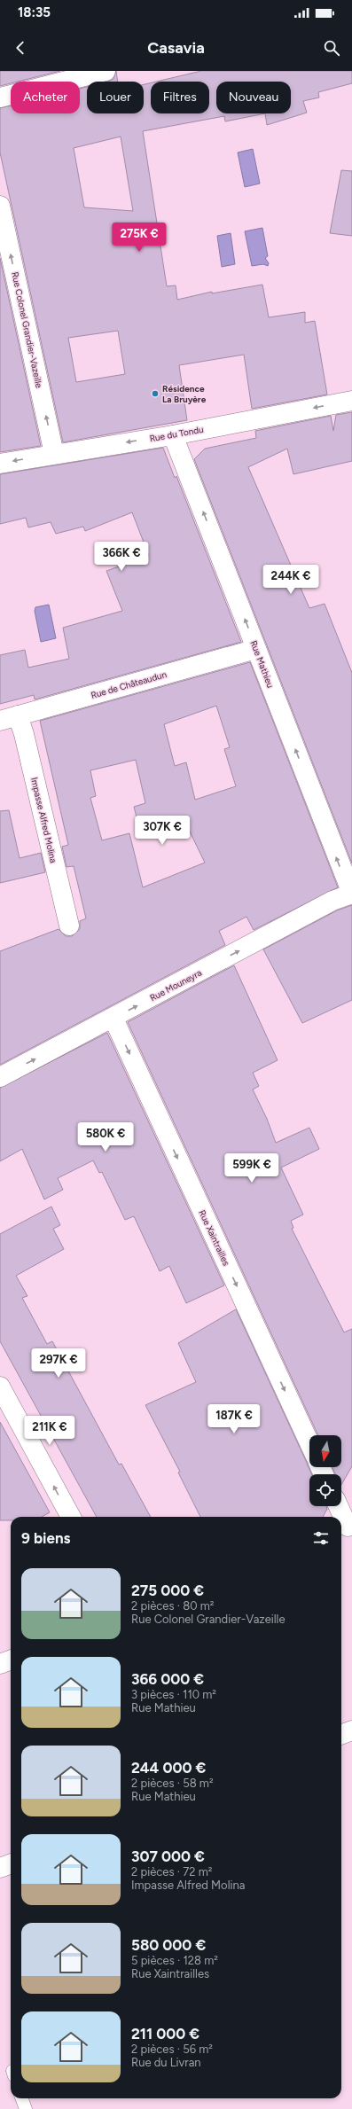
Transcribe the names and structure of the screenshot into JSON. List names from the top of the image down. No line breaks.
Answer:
{"streets":{"street":["Rue Colonel Grandier-Vazeille","Rue du Tondu","Rue Mathieu","Rue de Châteaudun","Impasse Alfred Molina","Rue Mouneyra","Rue Xaintrailles"]},"crossings":[["Rue Colonel Grandier-Vazeille","Rue du Tondu"],["Rue du Tondu","Rue Mathieu"],["Rue Mathieu","Rue de Châteaudun"],["Rue Mathieu","Rue Mouneyra"],["Rue de Châteaudun","Impasse Alfred Molina"],["Rue Mouneyra","Rue Xaintrailles"]],"one_way":["Rue Colonel Grandier-Vazeille","Rue du Tondu","Rue Mathieu","Rue Mouneyra","Rue Xaintrailles"],"places":["Résidence La Bruyère"],"north":"bottom","page":{"status":"18:35","header":"Casavia","chip":["Acheter","Louer","Filtres","Nouveau"],"price":["275K €","366K €","244K €","307K €","580K €","599K €","297K €","187K €","211K €"],"heading":"9 biens","list":[{"name":"275 000 €","note":"2 pièces · 80 m² · Rue Colonel Grandier-Vazeille"},{"name":"366 000 €","note":"3 pièces · 110 m² · Rue Mathieu"},{"name":"244 000 €","note":"2 pièces · 58 m² · Rue Mathieu"},{"name":"307 000 €","note":"2 pièces · 72 m² · Impasse Alfred Molina"},{"name":"580 000 €","note":"5 pièces · 128 m² · Rue Xaintrailles"},{"name":"211 000 €","note":"2 pièces · 56 m² · Rue du Livran"}]}}
